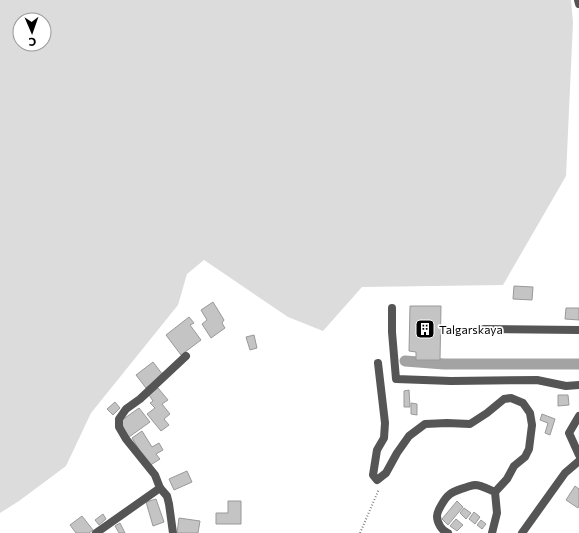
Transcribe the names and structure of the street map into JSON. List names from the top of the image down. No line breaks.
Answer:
{"places":{"building":["Talgarskaya"]},"north":"bottom"}
